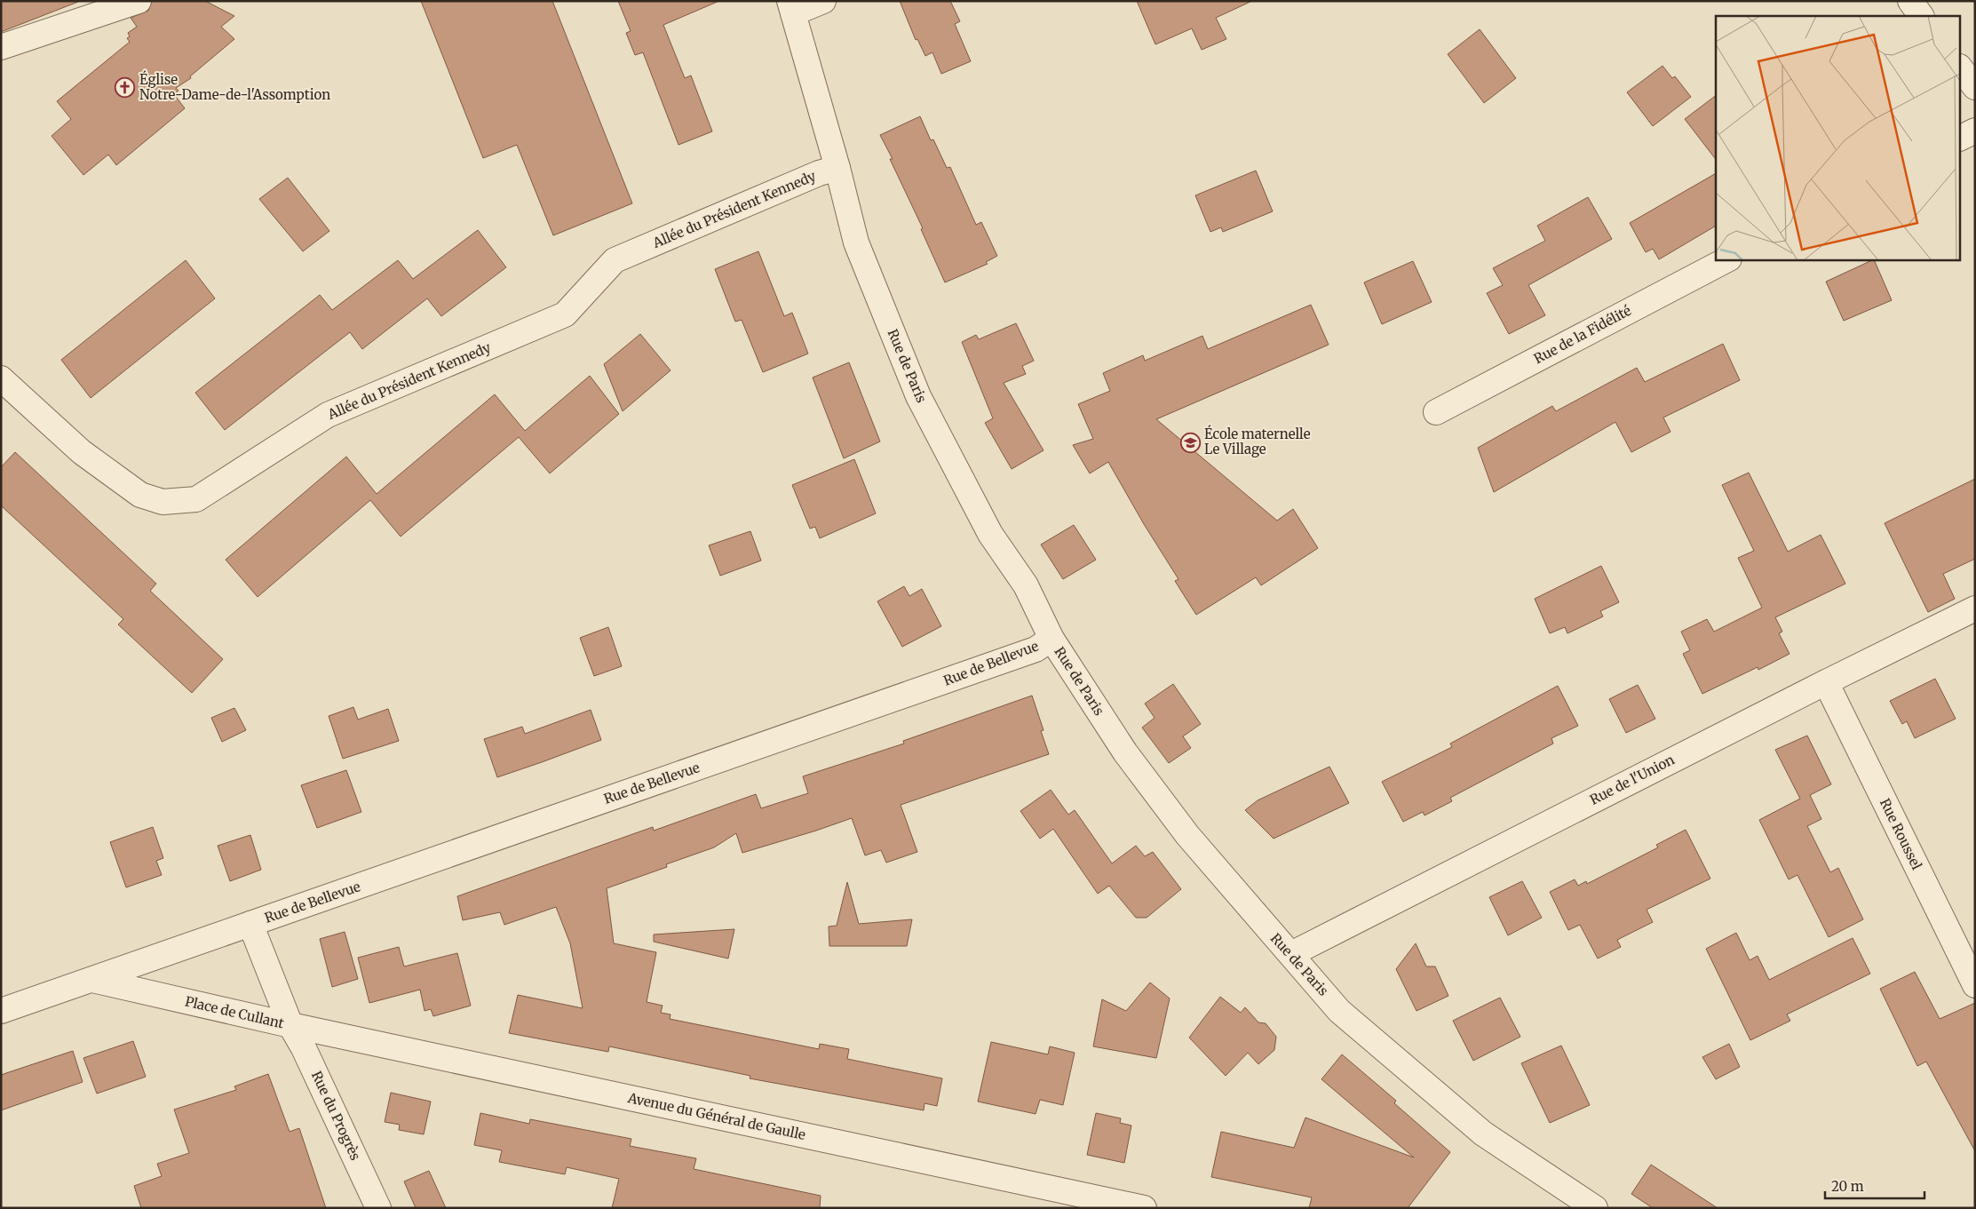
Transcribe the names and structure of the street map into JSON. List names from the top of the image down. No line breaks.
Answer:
{"streets":{"street":["Allée du Président Kennedy","Rue de la Fidélité","Rue de Paris","Rue de Bellevue","Rue de l'Union","Rue Roussel","Place de Cullant","Rue du Progrès","Avenue du Général de Gaulle"]},"crossings":[["Allée du Président Kennedy","Rue de Paris"],["Rue de Paris","Rue de Bellevue"],["Rue de Paris","Rue de l'Union"],["Rue de Bellevue","Place de Cullant"],["Rue de l'Union","Rue Roussel"],["Place de Cullant","Rue du Progrès"],["Place de Cullant","Avenue du Général de Gaulle"],["Rue du Progrès","Avenue du Général de Gaulle"]],"places":{"church":["Église Notre-Dame-de-l'Assomption"],"school or university":["École maternelle Le Village"]},"scale_bar":"20 m"}
